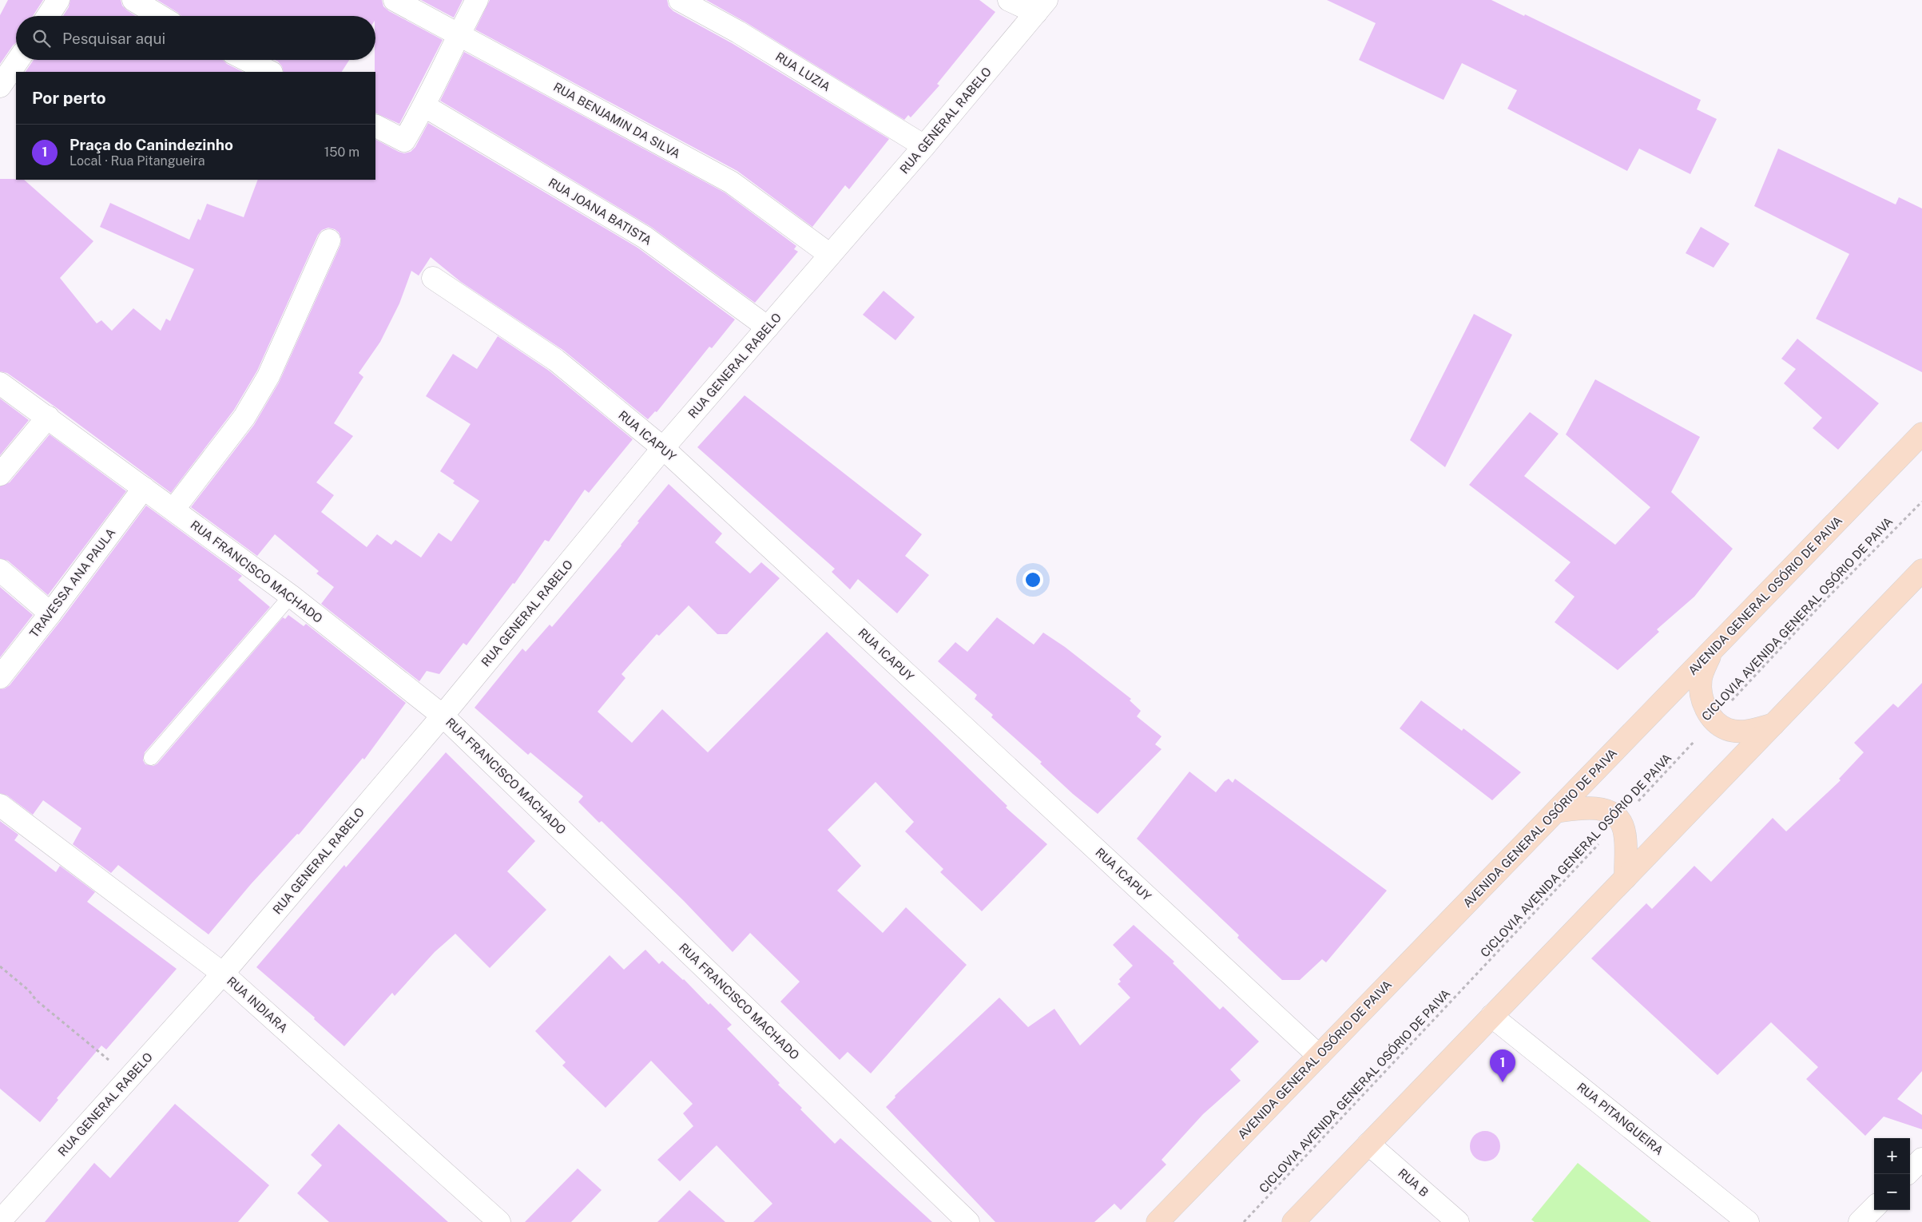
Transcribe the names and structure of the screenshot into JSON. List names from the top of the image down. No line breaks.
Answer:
{"streets":{"main road":["AVENIDA GENERAL OSÓRIO DE PAIVA"],"street":["RUA LUZIA","RUA BENJAMIN DA SILVA","RUA GENERAL RABELO","RUA JOANA BATISTA","RUA ICAPUY","RUA FRANCISCO MACHADO","TRAVESSA ANA PAULA","RUA INDIARA","RUA PITANGUEIRA","RUA B"],"path":["CICLOVIA AVENIDA GENERAL OSÓRIO DE PAIVA"]},"crossings":[["RUA LUZIA","RUA GENERAL RABELO"],["RUA BENJAMIN DA SILVA","RUA GENERAL RABELO"],["RUA GENERAL RABELO","RUA JOANA BATISTA"],["RUA GENERAL RABELO","RUA ICAPUY"],["RUA GENERAL RABELO","RUA FRANCISCO MACHADO"],["RUA GENERAL RABELO","RUA INDIARA"],["RUA ICAPUY","AVENIDA GENERAL OSÓRIO DE PAIVA"],["RUA FRANCISCO MACHADO","TRAVESSA ANA PAULA"]],"page":{"search":"Pesquisar aqui","heading":"Por perto","list":[{"mark":"1","name":"Praça do Canindezinho","note":"Local · Rua Pitangueira","value":"150 m"}],"pins":"1","map_buttons":["+","−"]}}
